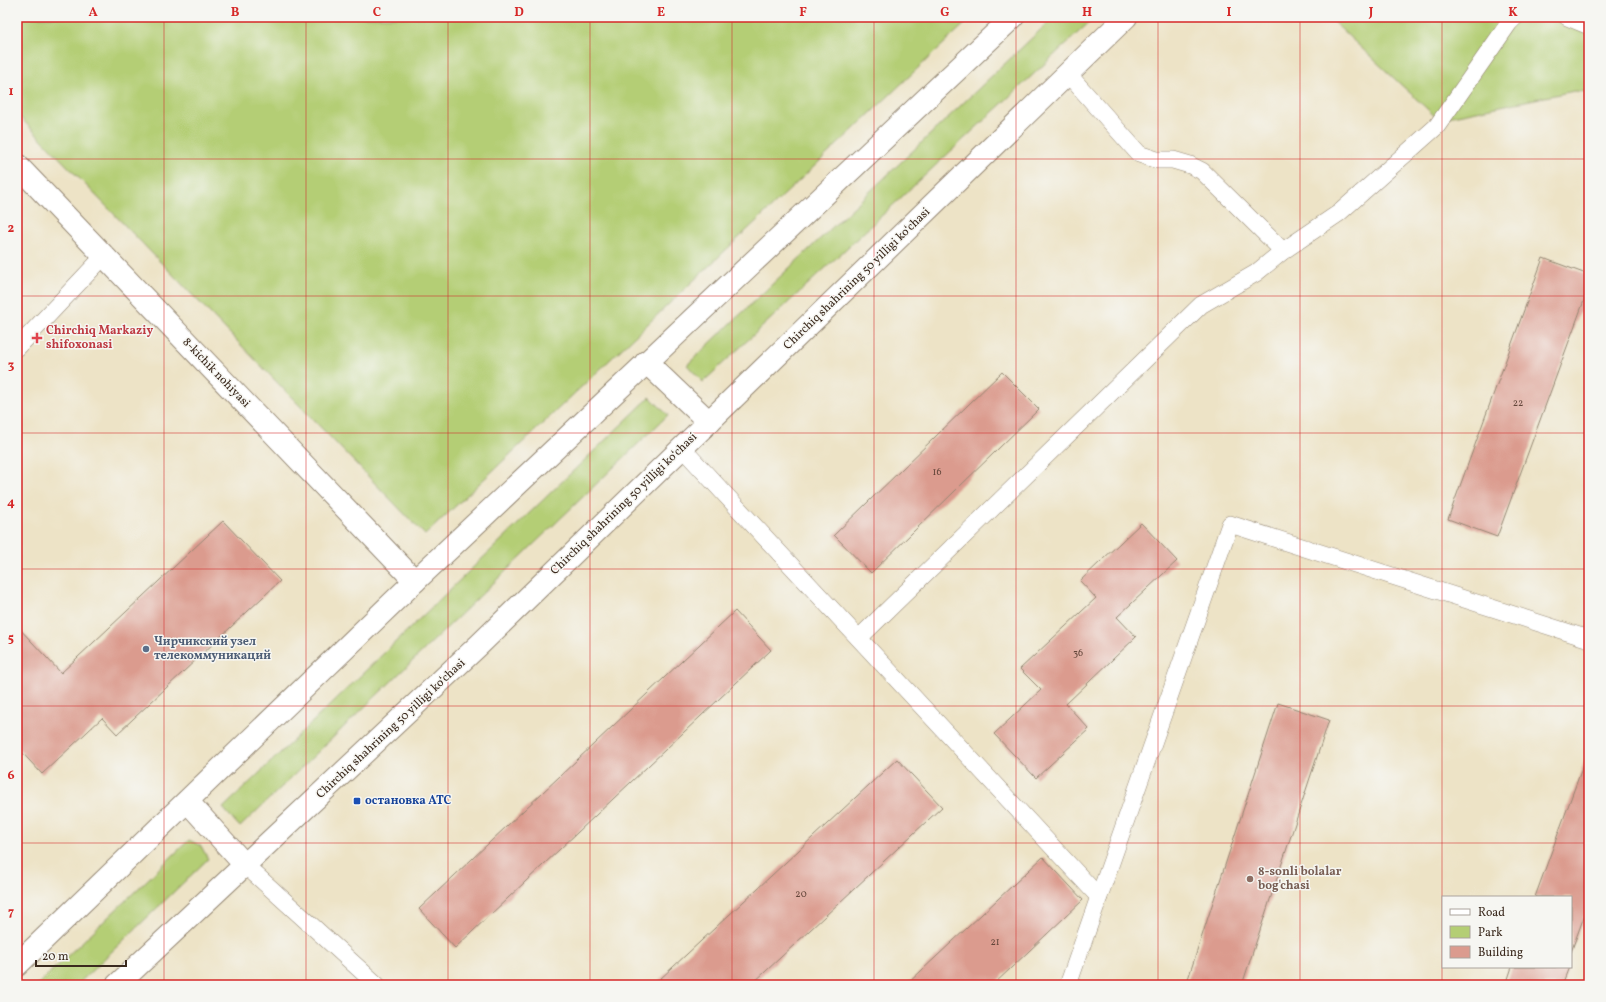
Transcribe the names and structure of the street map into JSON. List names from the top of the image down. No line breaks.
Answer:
{"streets":{"main road":["Chirchiq shahrining 50 yilligi koʻchasi","8-kichik nohiyasi"]},"places":{"health":["Chirchiq Markaziy shifoxonasi"],"other":["Чирчикский узел телекоммуникаций","8-sonli bolalar bog'chasi"],"transit":["остановка АТС"]},"house_numbers":["22","16","36","20","21"],"legend":["Road","Park","Building"],"scale_bar":"20 m","grid":{"columns":["A","B","C","D","E","F","G","H","I","J","K"],"rows":["1","2","3","4","5","6","7"]}}
